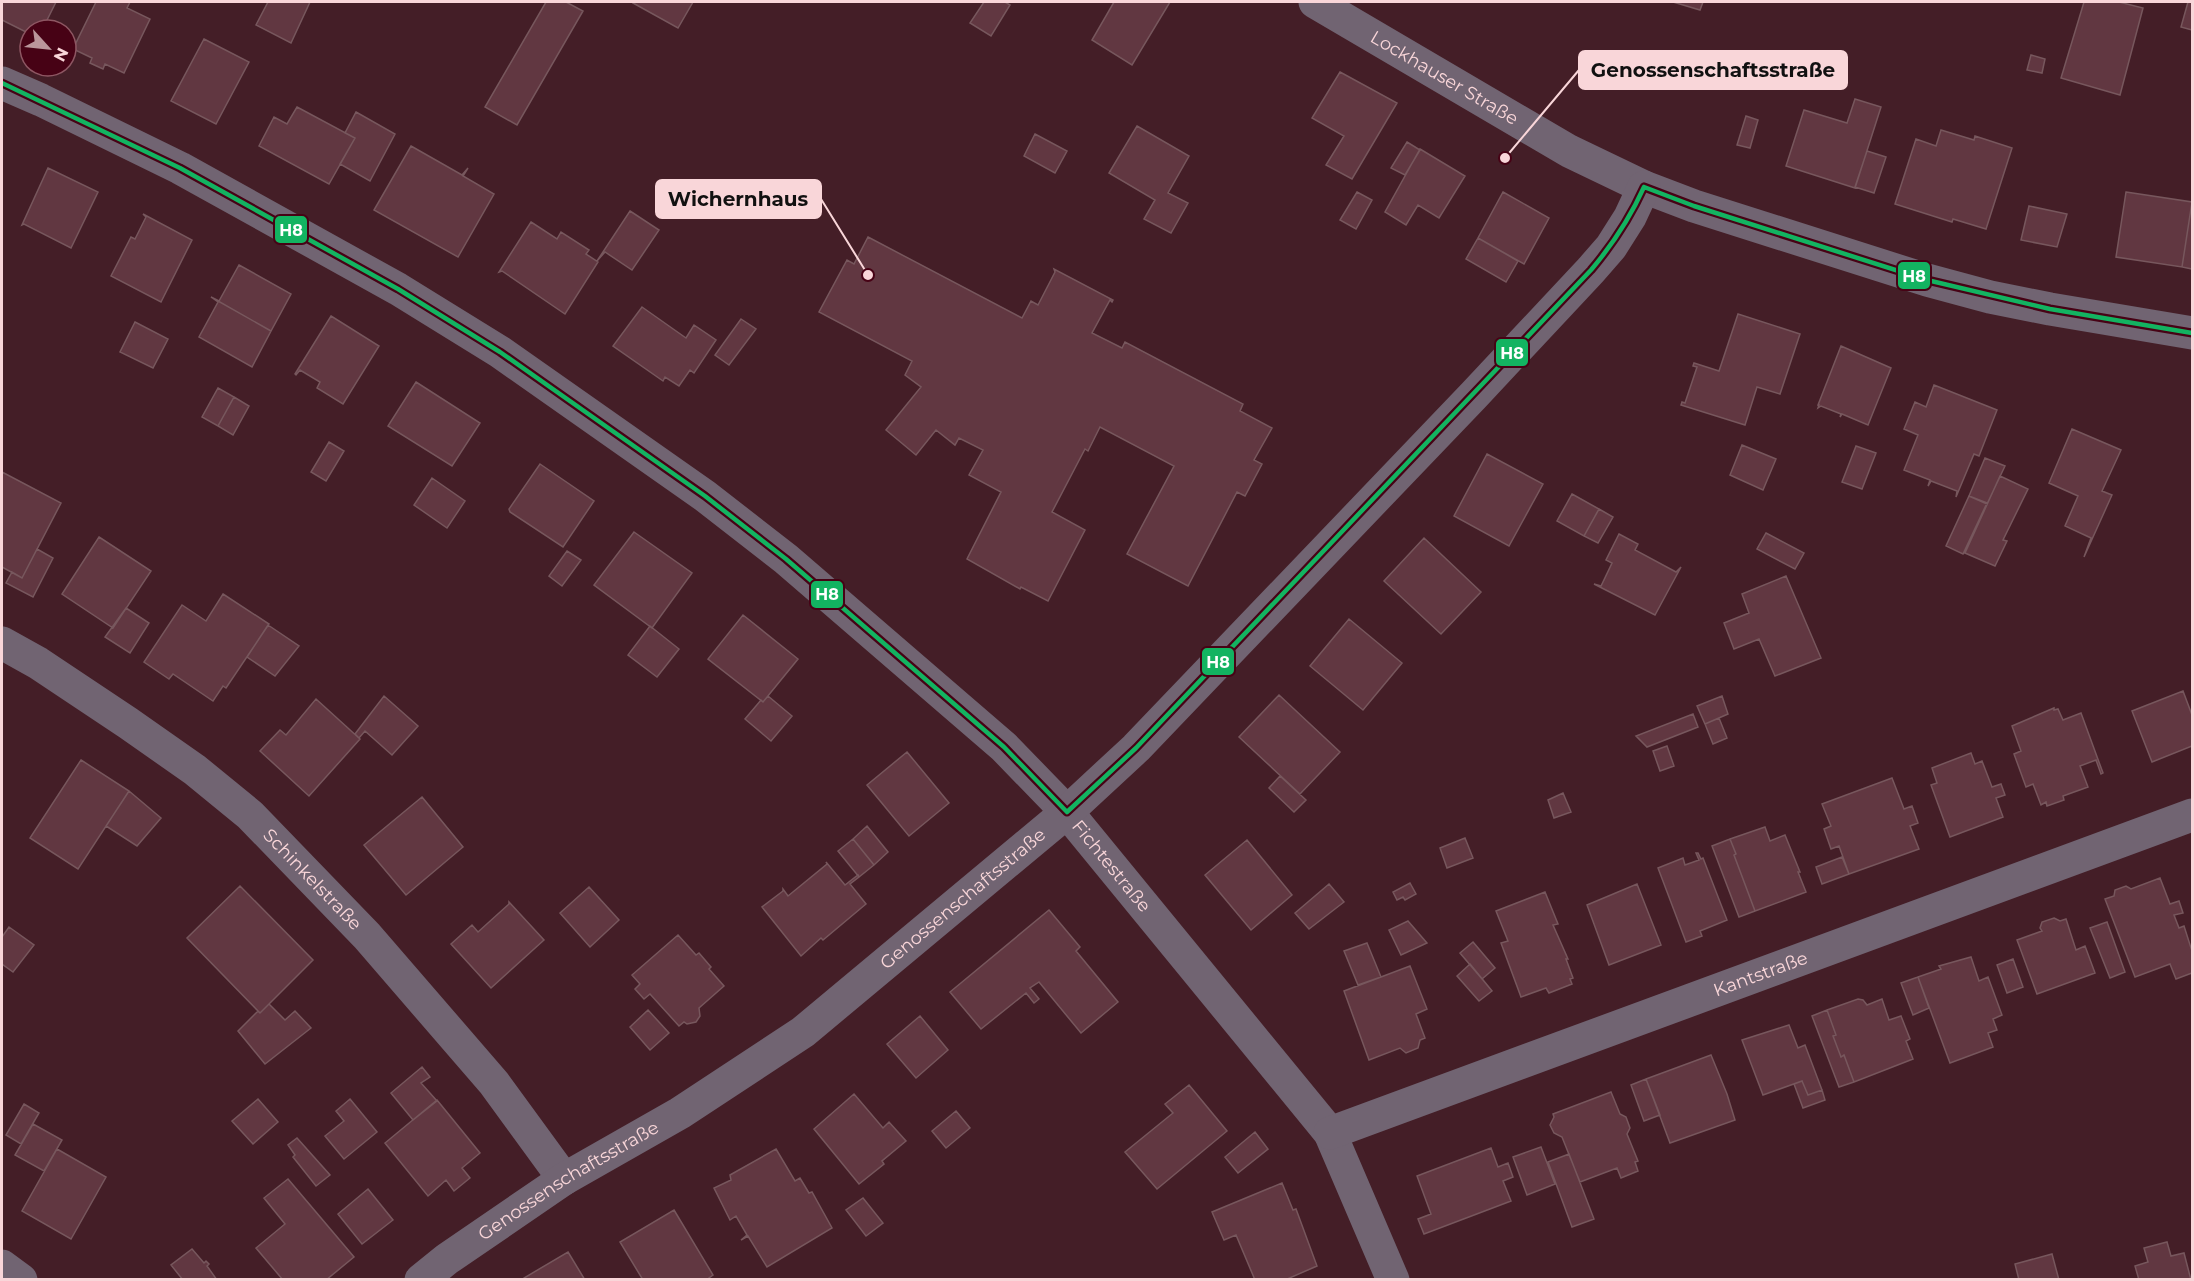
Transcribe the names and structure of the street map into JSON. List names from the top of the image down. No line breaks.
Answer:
{"streets":{"street":["Lockhauser Straße","Fichtestraße","Schinkelstraße","Genossenschaftsstraße","Kantstraße"]},"crossings":[["Lockhauser Straße","Genossenschaftsstraße"],["Fichtestraße","Genossenschaftsstraße"],["Fichtestraße","Kantstraße"],["Schinkelstraße","Genossenschaftsstraße"]],"places":["Genossenschaftsstraße","Wichernhaus"],"lines":["transit line H8"],"north":"bottom right"}
